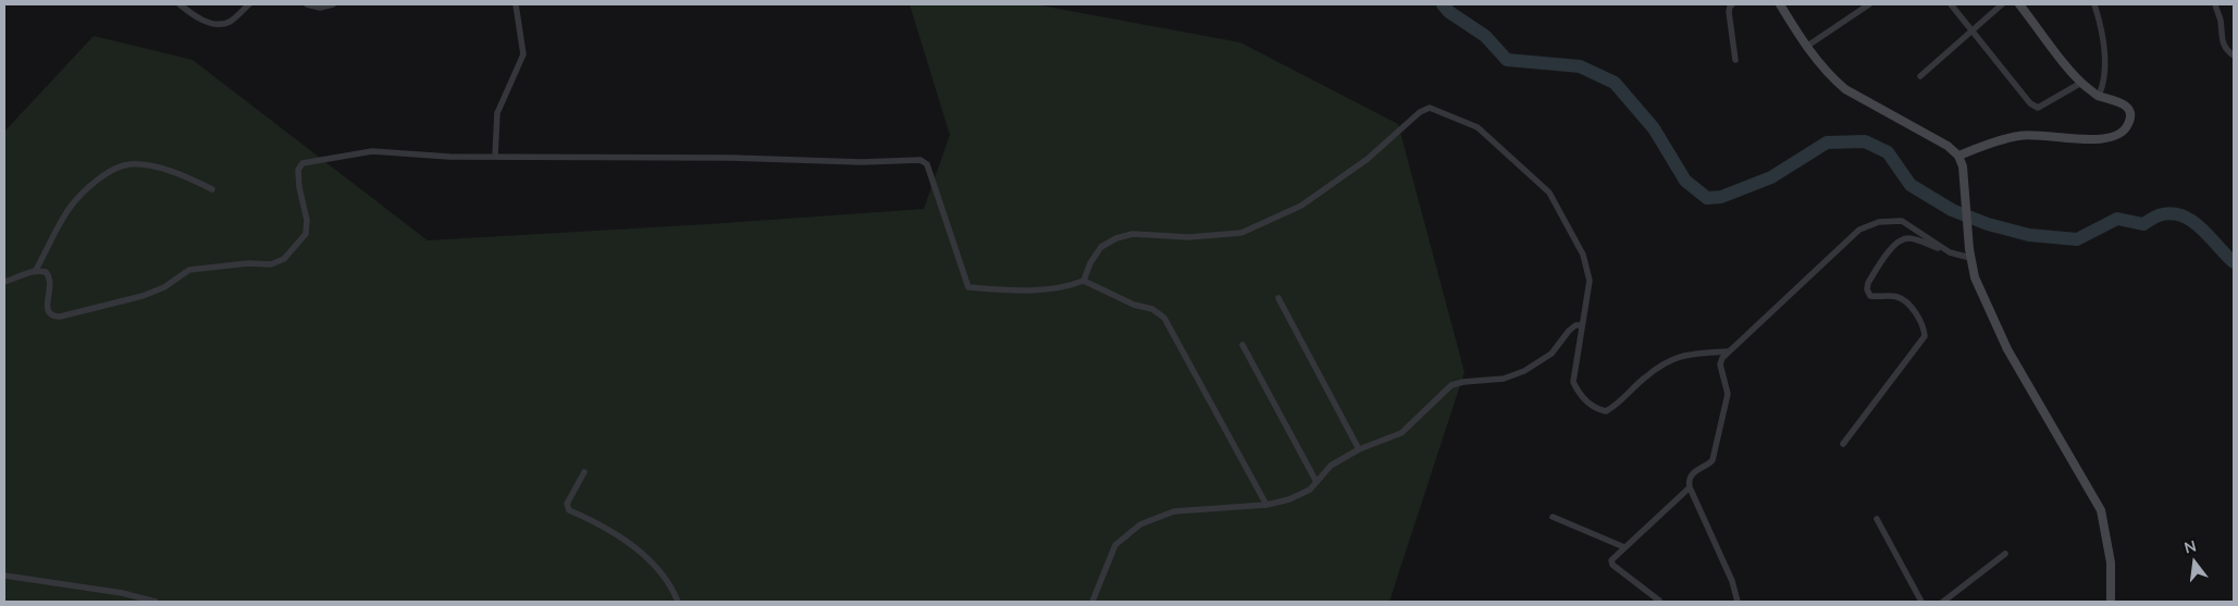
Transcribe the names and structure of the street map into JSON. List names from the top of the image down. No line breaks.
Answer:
{"north":"top"}
